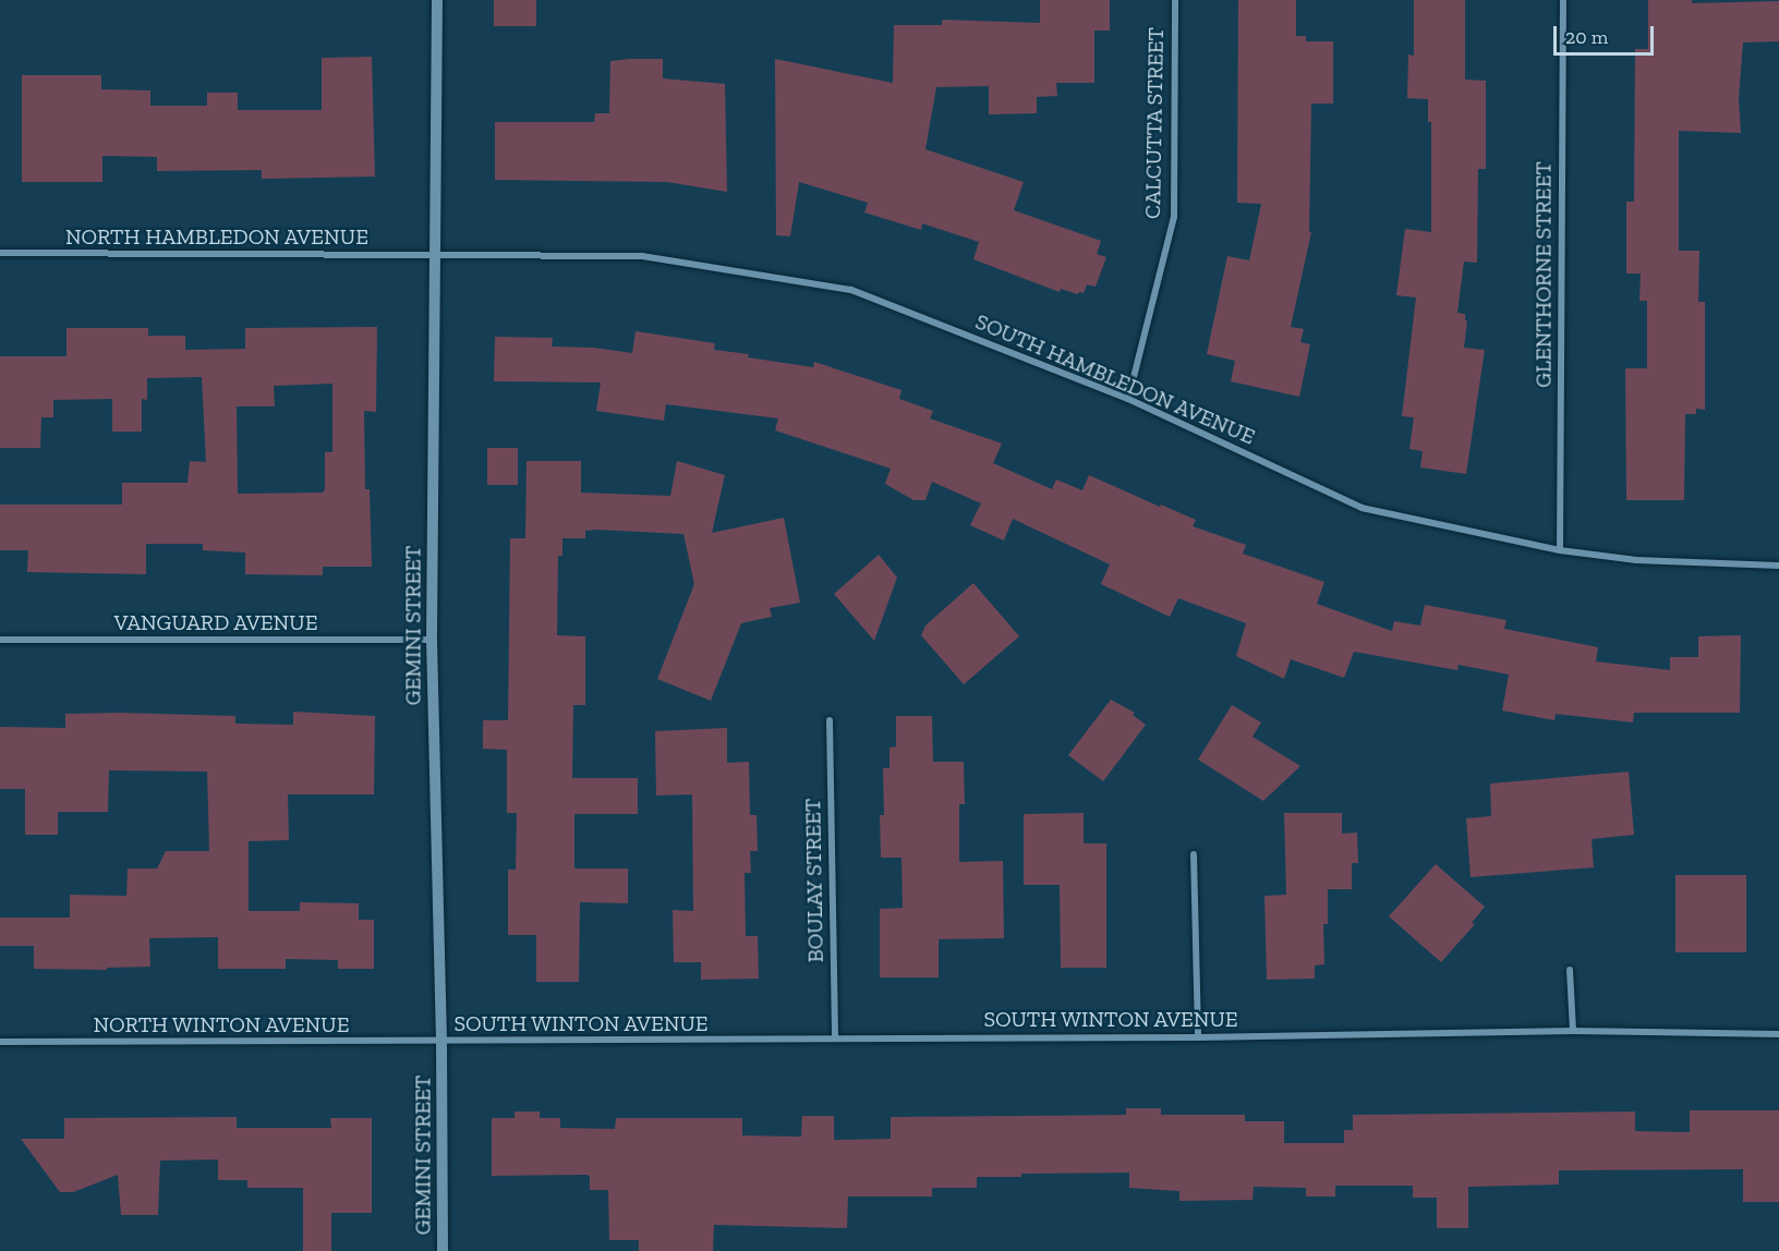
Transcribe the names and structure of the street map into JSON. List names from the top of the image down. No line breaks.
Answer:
{"streets":{"street":["CALCUTTA STREET","NORTH HAMBLEDON AVENUE","GLENTHORNE STREET","SOUTH HAMBLEDON AVENUE","VANGUARD AVENUE","GEMINI STREET","BOULAY STREET","SOUTH WINTON AVENUE","NORTH WINTON AVENUE"]},"crossings":[["CALCUTTA STREET","SOUTH HAMBLEDON AVENUE"],["NORTH HAMBLEDON AVENUE","SOUTH HAMBLEDON AVENUE"],["NORTH HAMBLEDON AVENUE","GEMINI STREET"],["GLENTHORNE STREET","SOUTH HAMBLEDON AVENUE"],["SOUTH HAMBLEDON AVENUE","GEMINI STREET"],["VANGUARD AVENUE","GEMINI STREET"],["GEMINI STREET","SOUTH WINTON AVENUE"],["GEMINI STREET","NORTH WINTON AVENUE"],["BOULAY STREET","SOUTH WINTON AVENUE"],["SOUTH WINTON AVENUE","NORTH WINTON AVENUE"]],"scale_bar":"20 m"}
